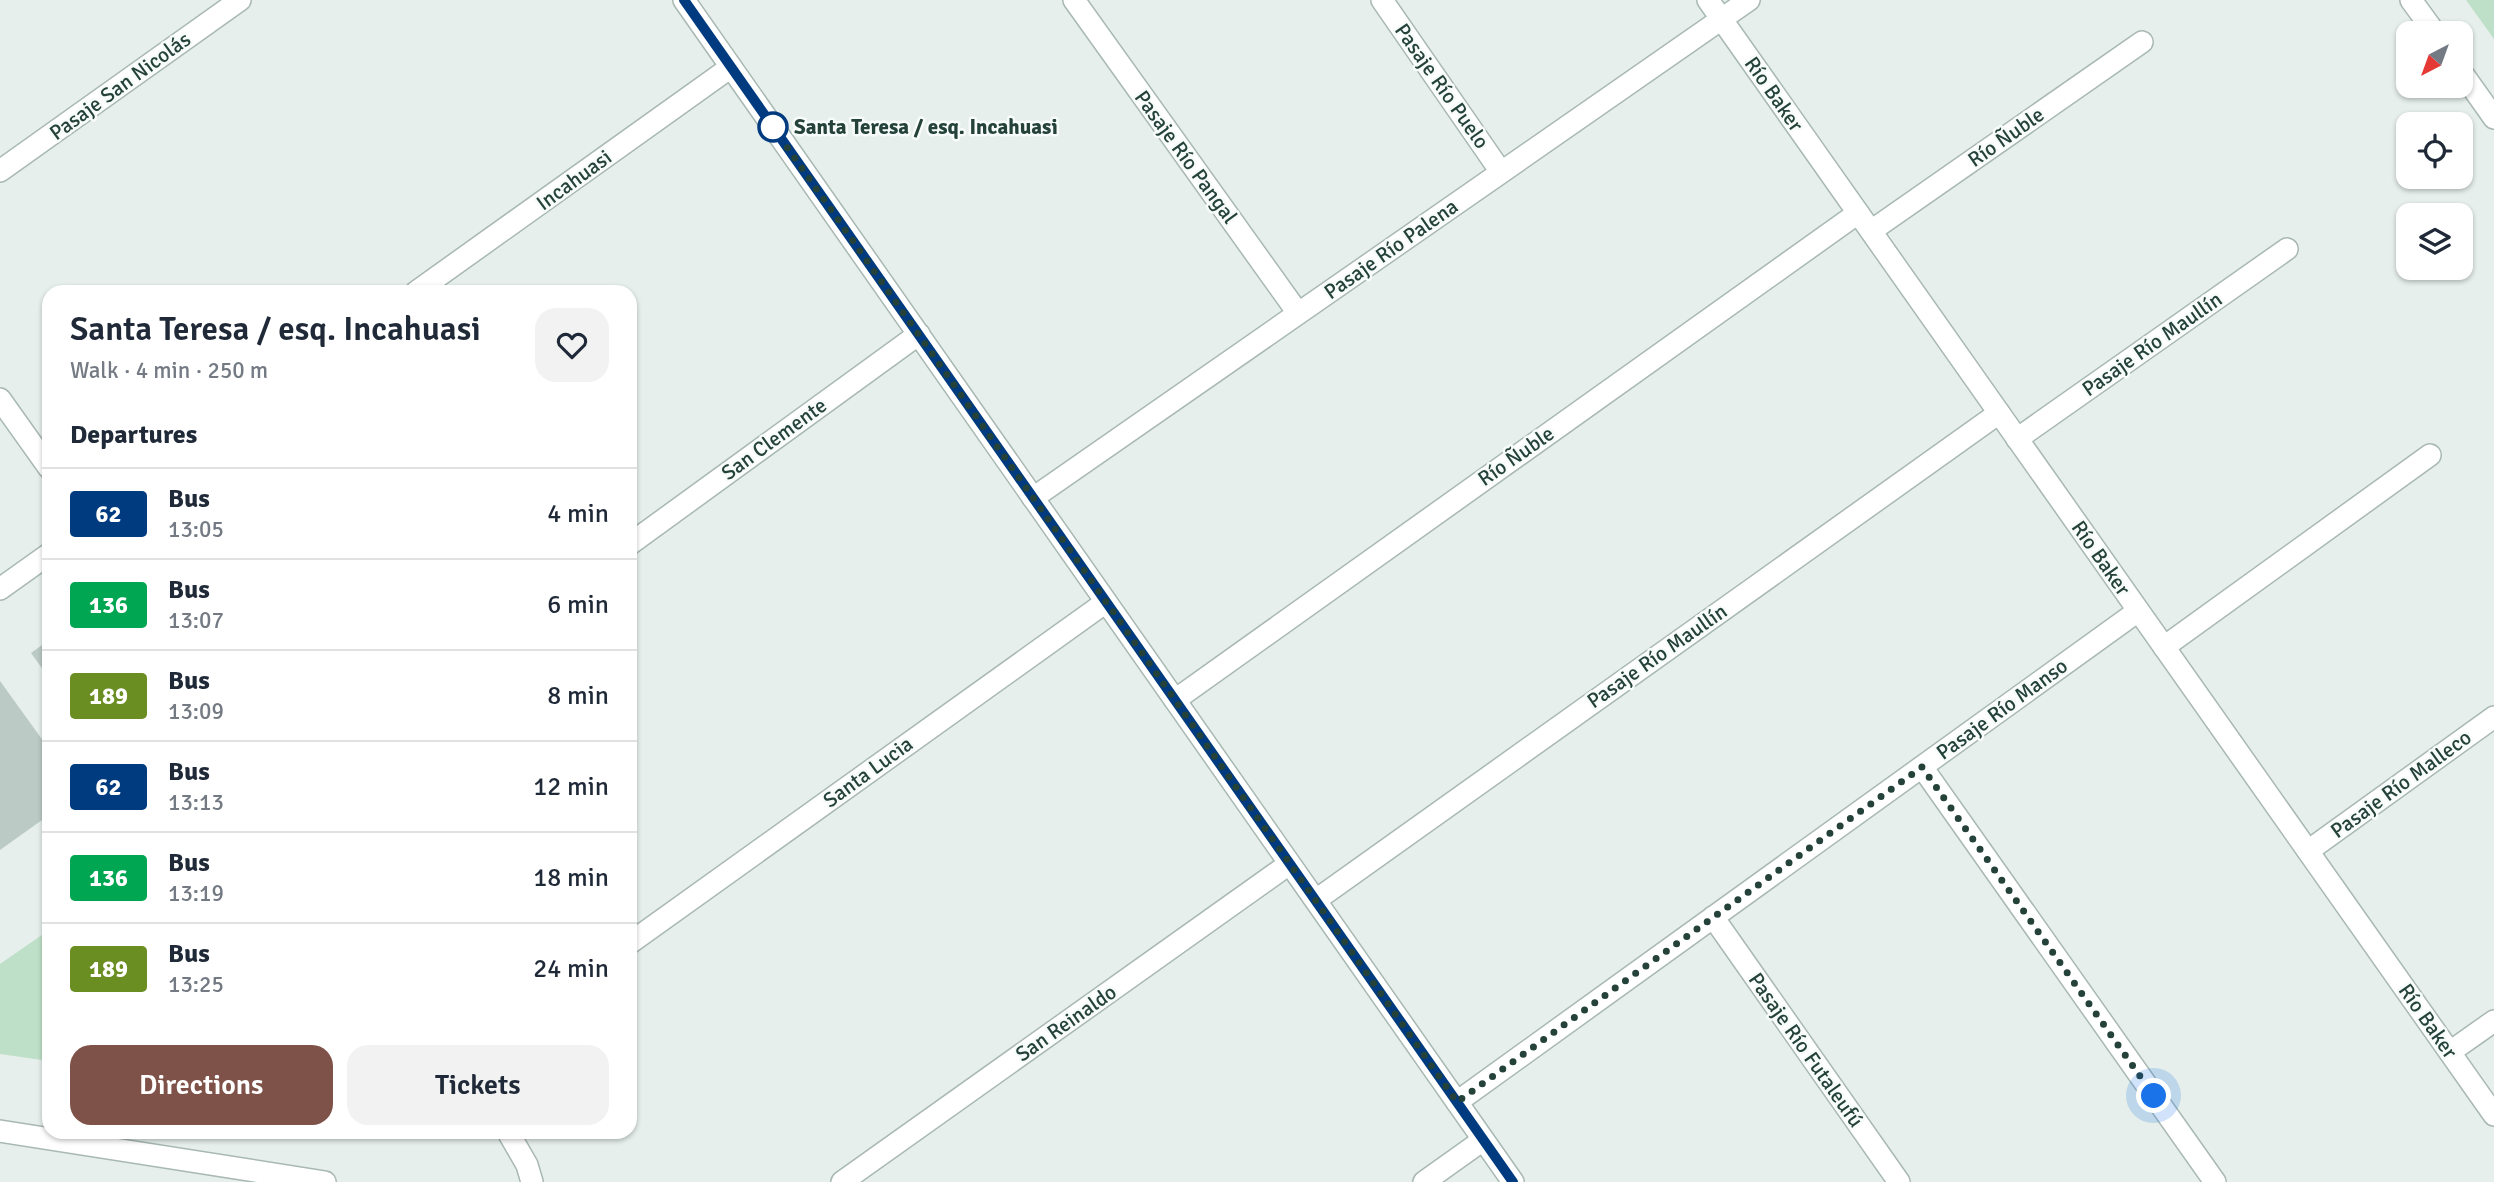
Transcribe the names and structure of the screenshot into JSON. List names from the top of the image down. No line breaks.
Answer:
{"streets":{"street":["Pasaje San Nicolás","Pasaje Río Puelo","Río Baker","Río Ñuble","Pasaje Río Pangal","Incahuasi","Pasaje Río Palena","Pasaje Río Maullín","San Clemente","Pasaje Río Manso","Santa Lucia","Pasaje Río Malleco","San Reinaldo","Pasaje Río Futaleufú"]},"crossings":[["Pasaje Río Puelo","Pasaje Río Palena"],["Río Baker","Río Ñuble"],["Río Baker","Pasaje Río Palena"],["Río Baker","Pasaje Río Maullín"],["Río Baker","Pasaje Río Manso"],["Río Baker","Pasaje Río Malleco"],["Pasaje Río Pangal","Pasaje Río Palena"],["Pasaje Río Manso","Pasaje Río Futaleufú"]],"places":["Santa Teresa / esq. Incahuasi"],"lines":["bus line 62"],"north":"bottom left","page":{"heading":[["Santa Teresa / esq. Incahuasi","Walk · 4 min · 250 m"],"Departures"],"list":[{"mark":"62","name":"Bus","note":"13:05","value":"4 min"},{"mark":"136","name":"Bus","note":"13:07","value":"6 min"},{"mark":"189","name":"Bus","note":"13:09","value":"8 min"},{"mark":"62","name":"Bus","note":"13:13","value":"12 min"},{"mark":"136","name":"Bus","note":"13:19","value":"18 min"},{"mark":"189","name":"Bus","note":"13:25","value":"24 min"}],"buttons":["Directions","Tickets"]}}
